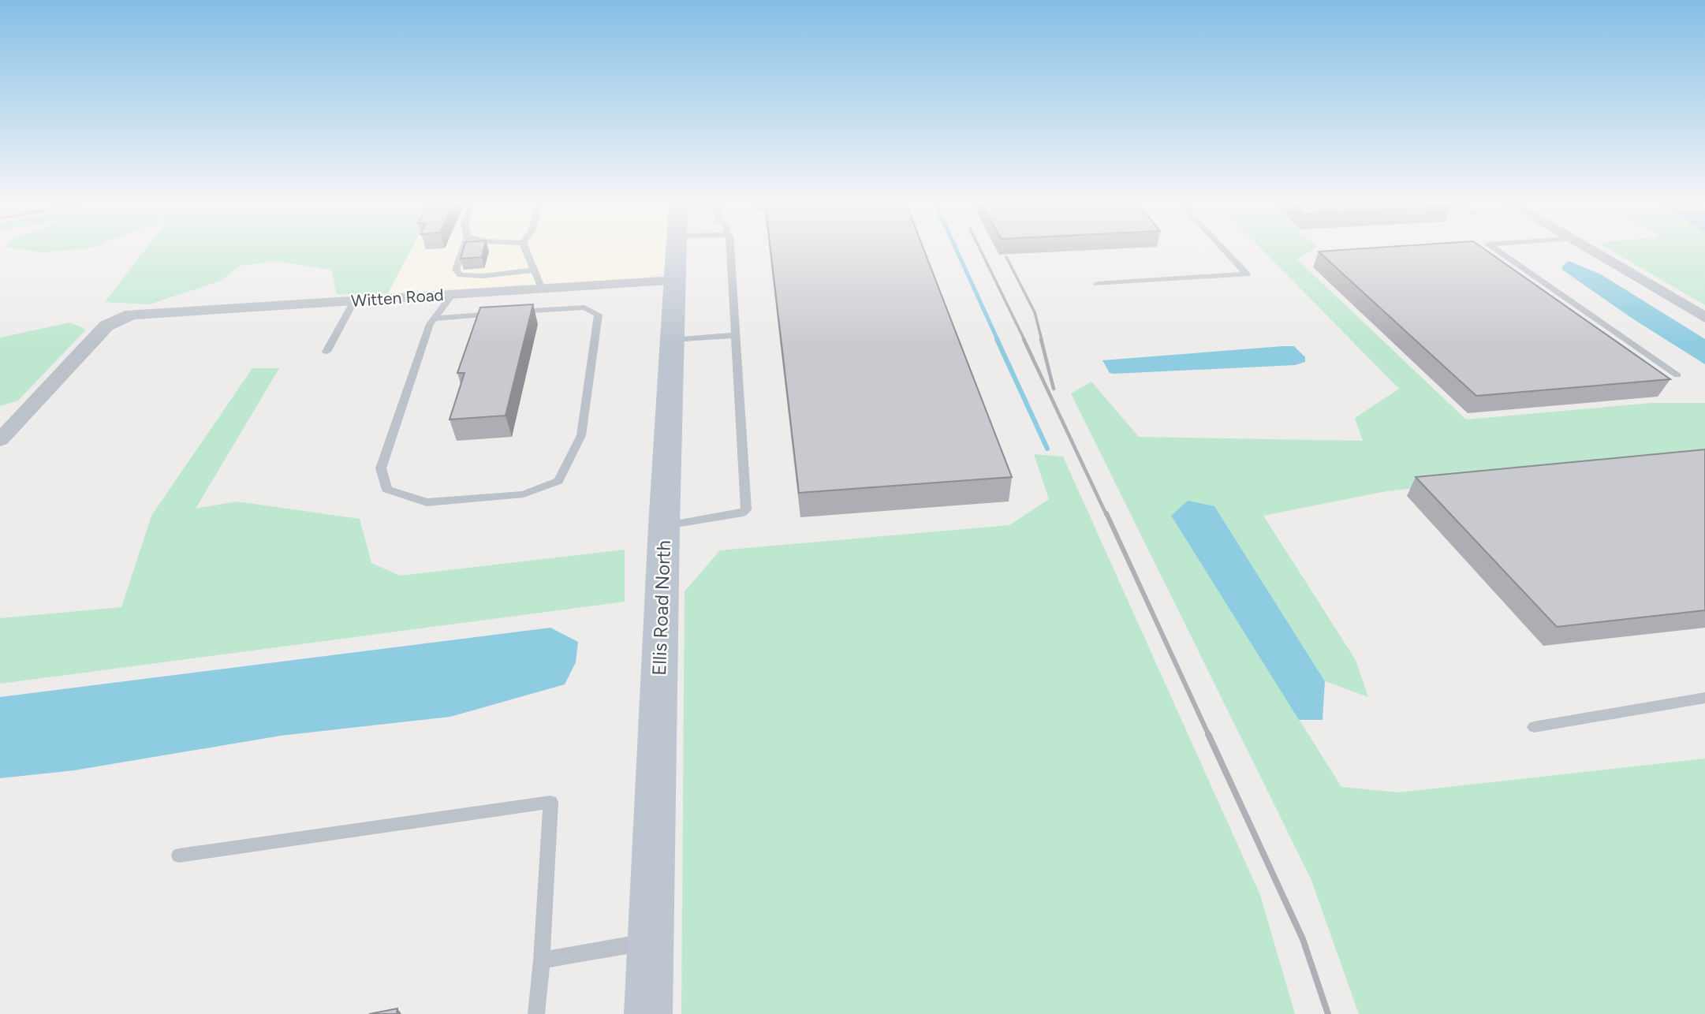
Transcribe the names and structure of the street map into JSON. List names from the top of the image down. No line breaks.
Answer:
{"streets":{"street":["Witten Road","Ellis Road North"]},"crossings":[["Witten Road","Ellis Road North"]]}
